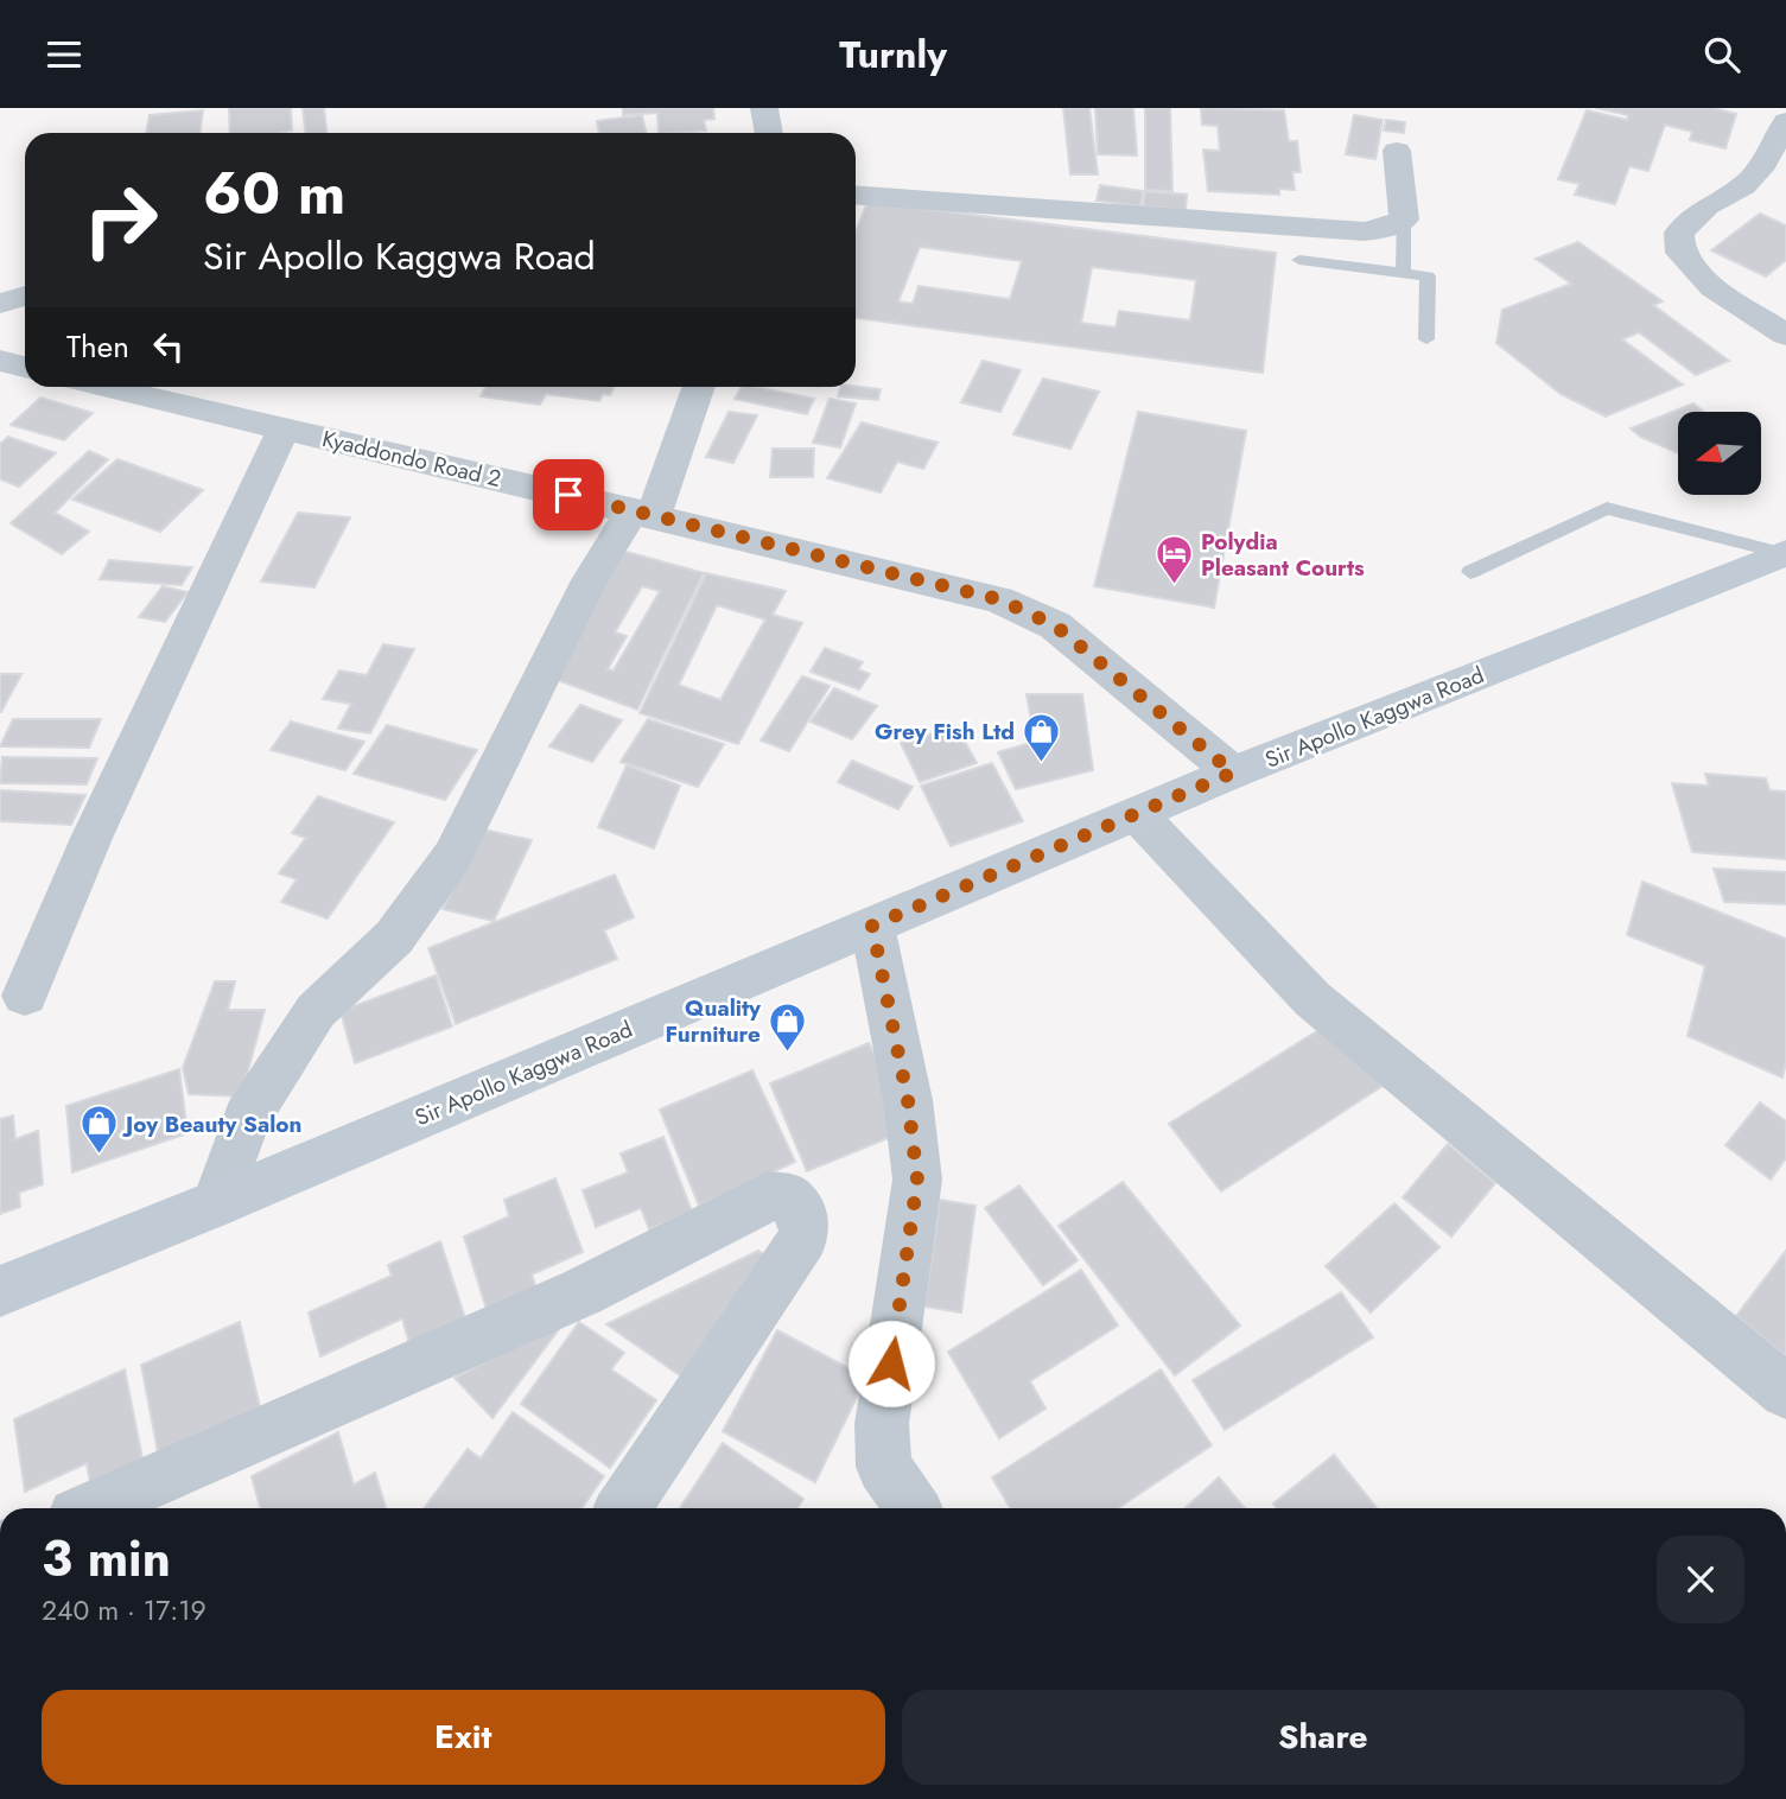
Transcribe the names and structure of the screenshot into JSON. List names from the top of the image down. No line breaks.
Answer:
{"streets":{"main road":["Sir Apollo Kaggwa Road"],"street":["Kyaddondo Road 2"]},"crossings":[["Kyaddondo Road 2","Sir Apollo Kaggwa Road"]],"places":{"hotel":["Polydia Pleasant Courts"],"shop":["Grey Fish Ltd","Quality Furniture","Joy Beauty Salon"]},"north":"left","page":{"header":"Turnly","turn":["60 m","Sir Apollo Kaggwa Road"],"then":"Then","heading":["3 min","240 m · 17:19"],"buttons":["Exit","Share"]}}
